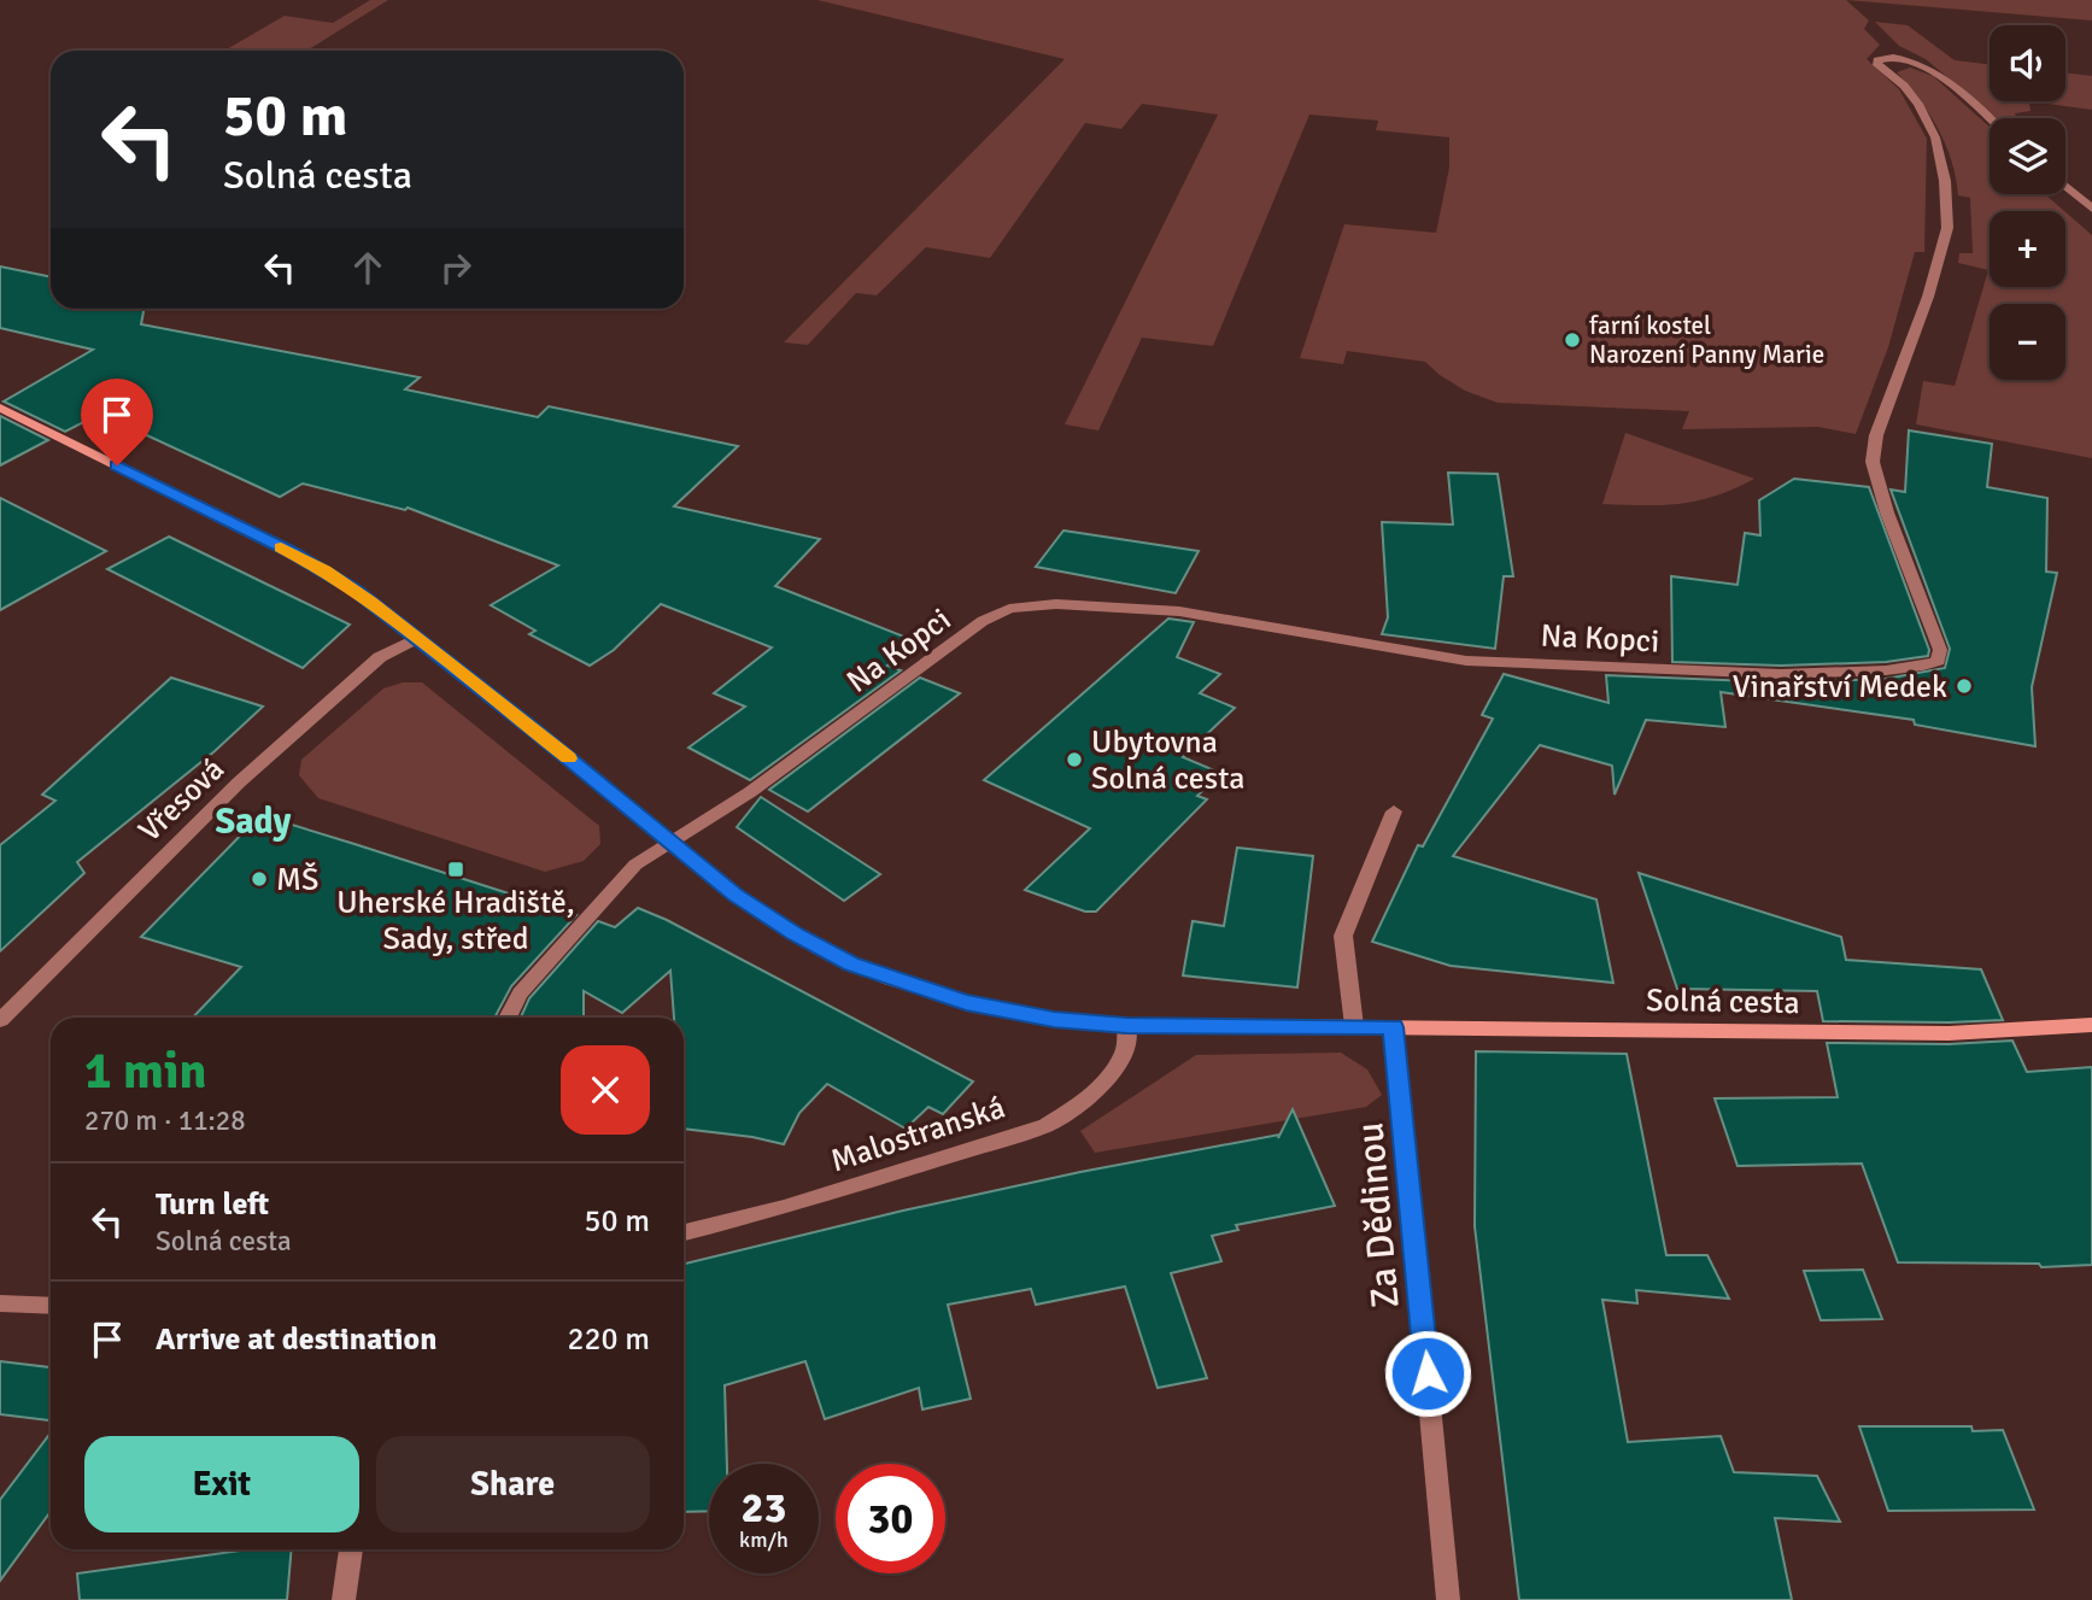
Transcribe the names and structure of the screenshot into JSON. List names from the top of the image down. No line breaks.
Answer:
{"streets":{"street":["Na Kopci","Vřesová","Solná cesta","Malostranská","Za Dědinou"]},"crossings":[["Na Kopci","Solná cesta"],["Vřesová","Solná cesta"],["Solná cesta","Malostranská"],["Solná cesta","Za Dědinou"]],"districts":["Sady"],"places":{"other":["farní kostel Narození Panny Marie","Vinařství Medek","Ubytovna Solná cesta","MŠ"],"transit":["Uherské Hradiště, Sady, střed"]},"page":{"map_buttons":["+","−"],"turn":["50 m","Solná cesta"],"heading":["1 min","270 m · 11:28"],"list":[{"name":"Turn left","note":"Solná cesta","value":"50 m"},{"name":"Arrive at destination","value":"220 m"}],"buttons":["Exit","Share"],"speed":"23 km/h","limit":"30"}}
